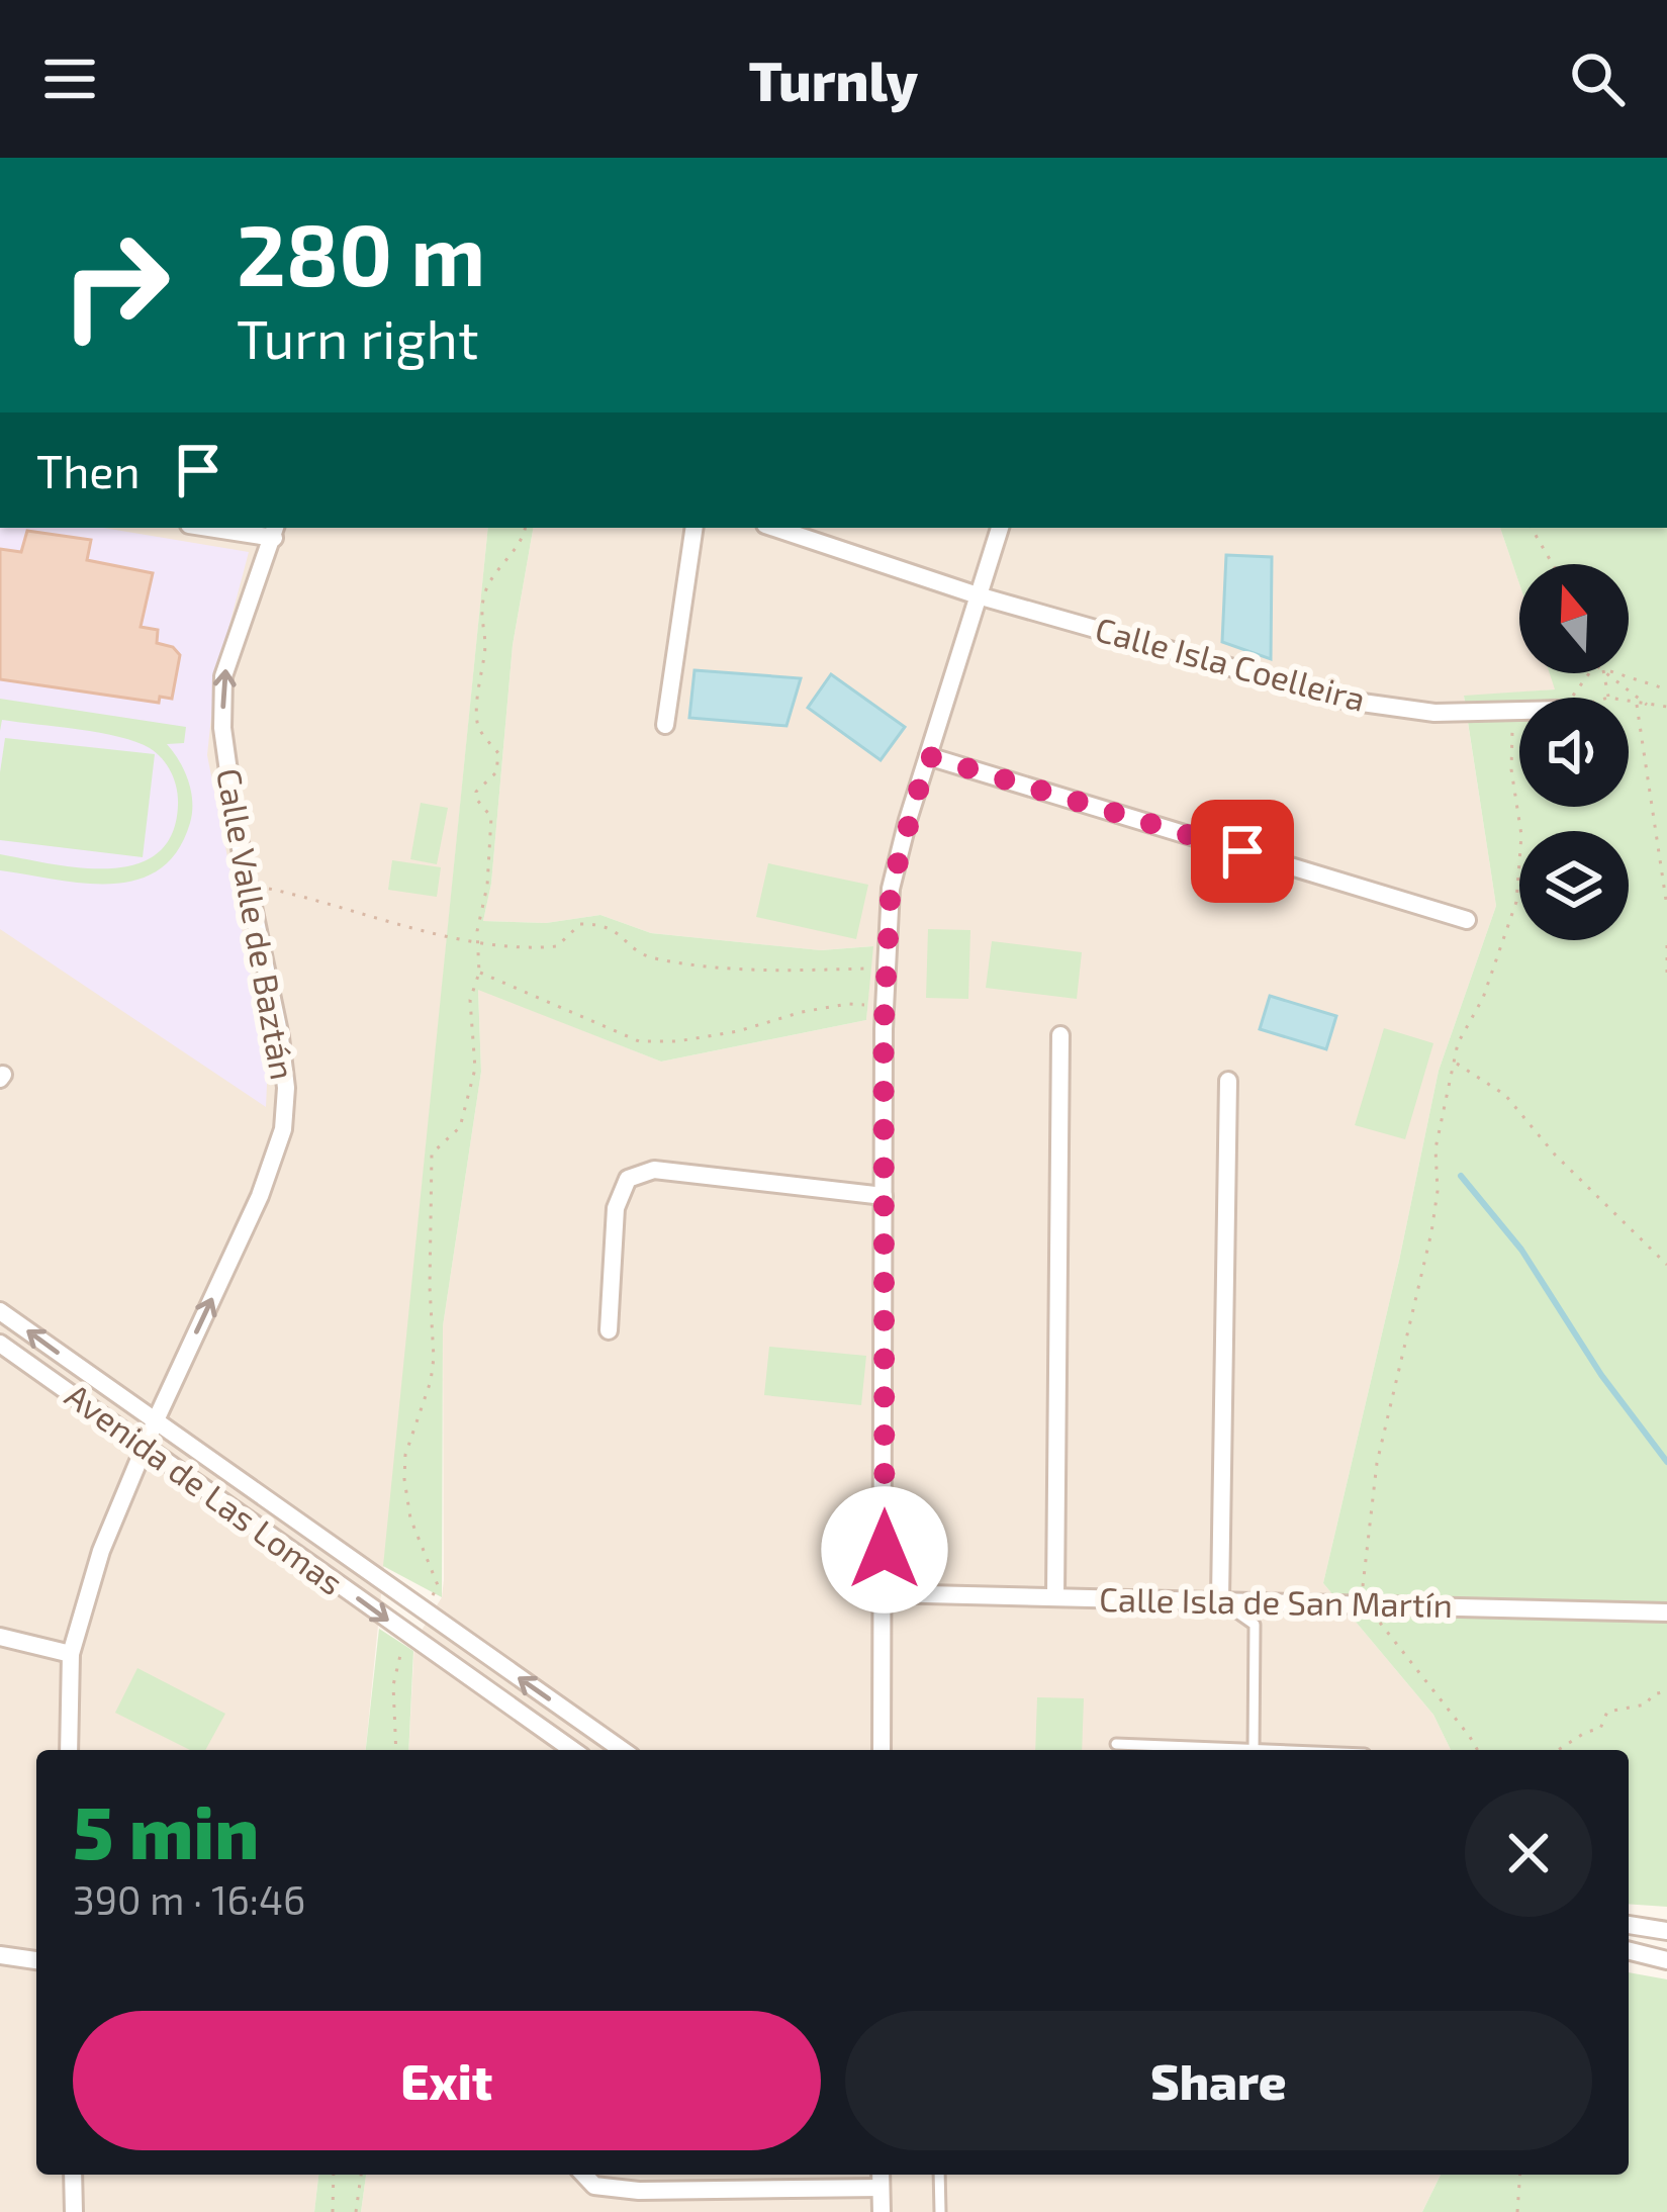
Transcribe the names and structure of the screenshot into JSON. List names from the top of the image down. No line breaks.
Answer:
{"streets":{"street":["Calle Isla Coelleira","Calle Valle de Baztán","Avenida de Las Lomas","Calle Isla de San Martín"]},"crossings":[["Calle Valle de Baztán","Avenida de Las Lomas"]],"one_way":["Calle Valle de Baztán"],"north":"top","page":{"header":"Turnly","turn":["280 m","Turn right"],"then":"Then","heading":["5 min","390 m · 16:46"],"buttons":["Exit","Share"]}}
